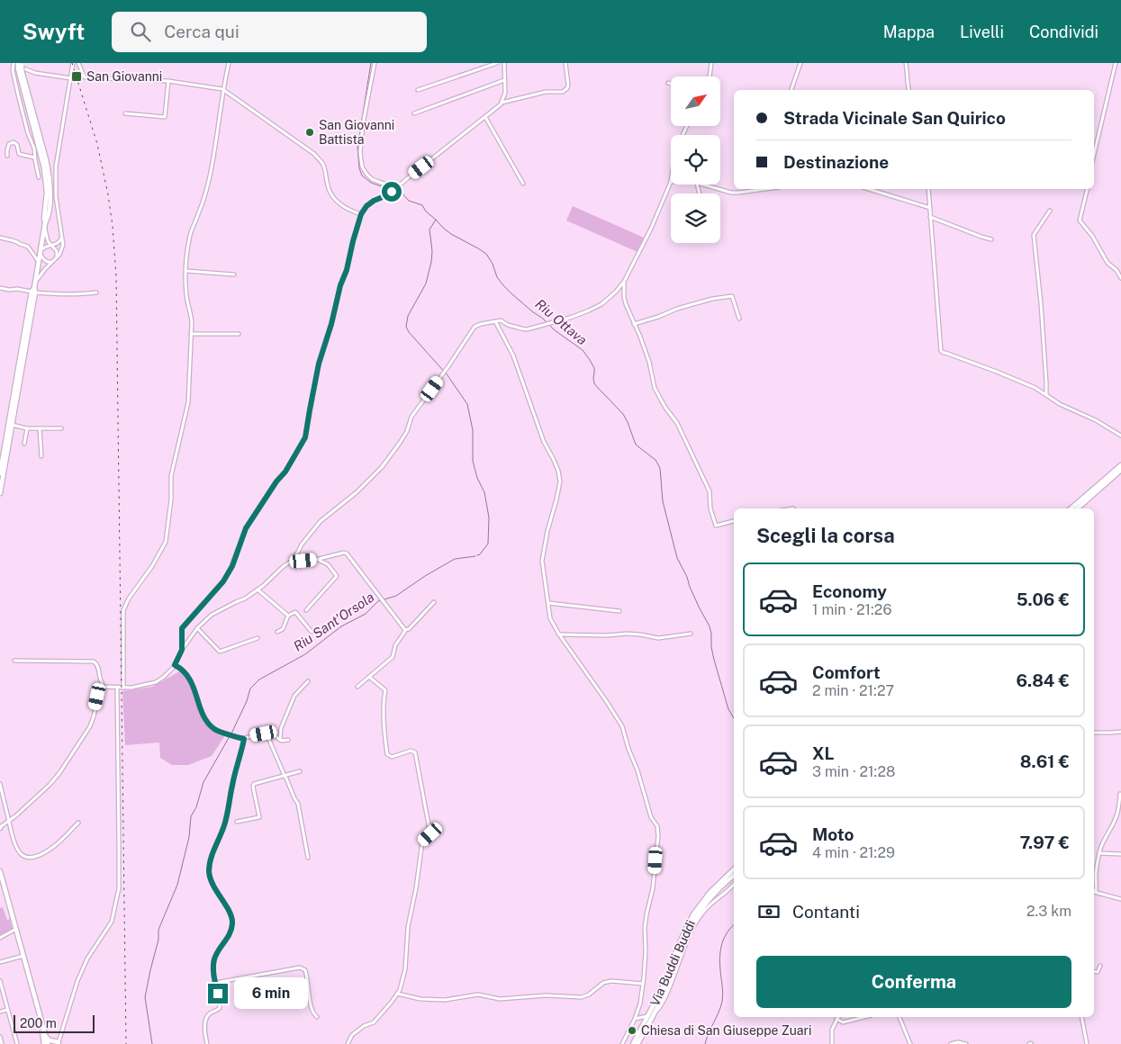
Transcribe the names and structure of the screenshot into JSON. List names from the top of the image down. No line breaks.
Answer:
{"streets":{"main road":["Via Buddi Buddi"]},"water":["Riu Ottava","Riu Sant'Orsola"],"places":{"transit":["San Giovanni"],"other":["San Giovanni Battista","Chiesa di San Giuseppe Zuari"]},"scale_bar":"200 m","north":"top right","page":{"header":"Swyft","search":"Cerca qui","nav":["Mappa","Livelli","Condividi"],"banner":["Strada Vicinale San Quirico","Destinazione"],"heading":"Scegli la corsa","list":[{"name":"Economy","note":"1 min · 21:26","value":"5.06 €"},{"name":"Comfort","note":"2 min · 21:27","value":"6.84 €"},{"name":"XL","note":"3 min · 21:28","value":"8.61 €"},{"name":"Moto","note":"4 min · 21:29","value":"7.97 €"}],"pay":["Contanti","2.3 km"],"buttons":"Conferma","bubble":"6 min","scale":"200 m"}}
